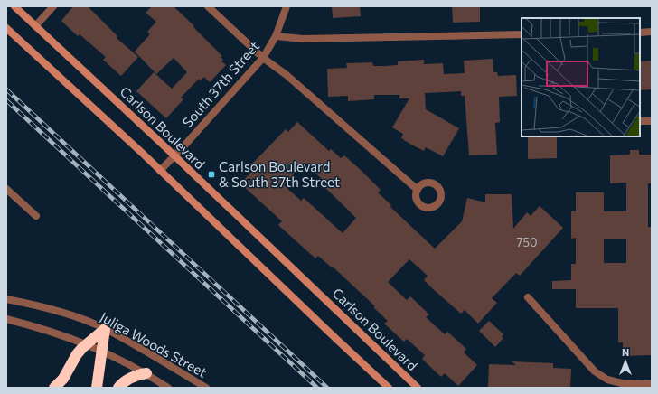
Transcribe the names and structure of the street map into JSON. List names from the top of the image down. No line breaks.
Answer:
{"streets":{"main road":["Carlson Boulevard"],"street":["South 37th Street","Juliga Woods Street"]},"crossings":[["South 37th Street","Carlson Boulevard"]],"places":{"transit":["Carlson Boulevard & South 37th Street"]},"house_numbers":["750"],"north":"top"}
